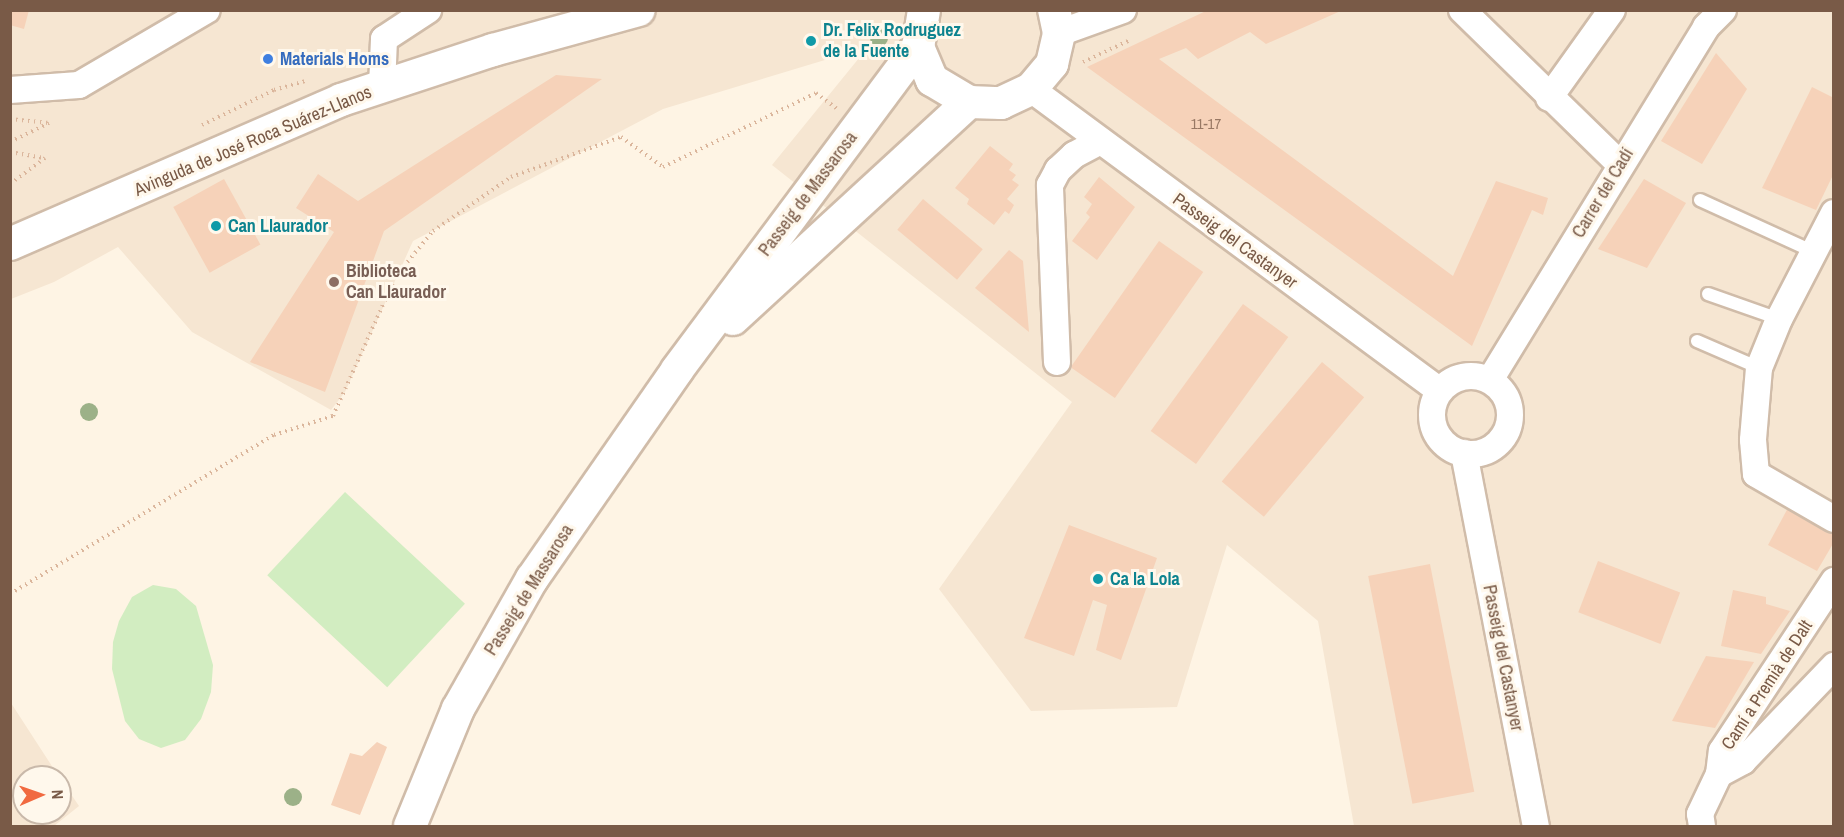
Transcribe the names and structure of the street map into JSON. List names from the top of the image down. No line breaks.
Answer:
{"streets":{"street":["Avinguda de José Roca Suárez-Llanos","Carrer del Cadí","Passeig de Massarosa","Passeig del Castanyer","Camí a Premià de Dalt"]},"crossings":[["Carrer del Cadí","Passeig del Castanyer"]],"places":["Dr. Felix Rodruguez de la Fuente","Materials Homs","Can Llaurador","Biblioteca Can Llaurador","Ca la Lola"],"house_numbers":["11-17"],"north":"right"}
